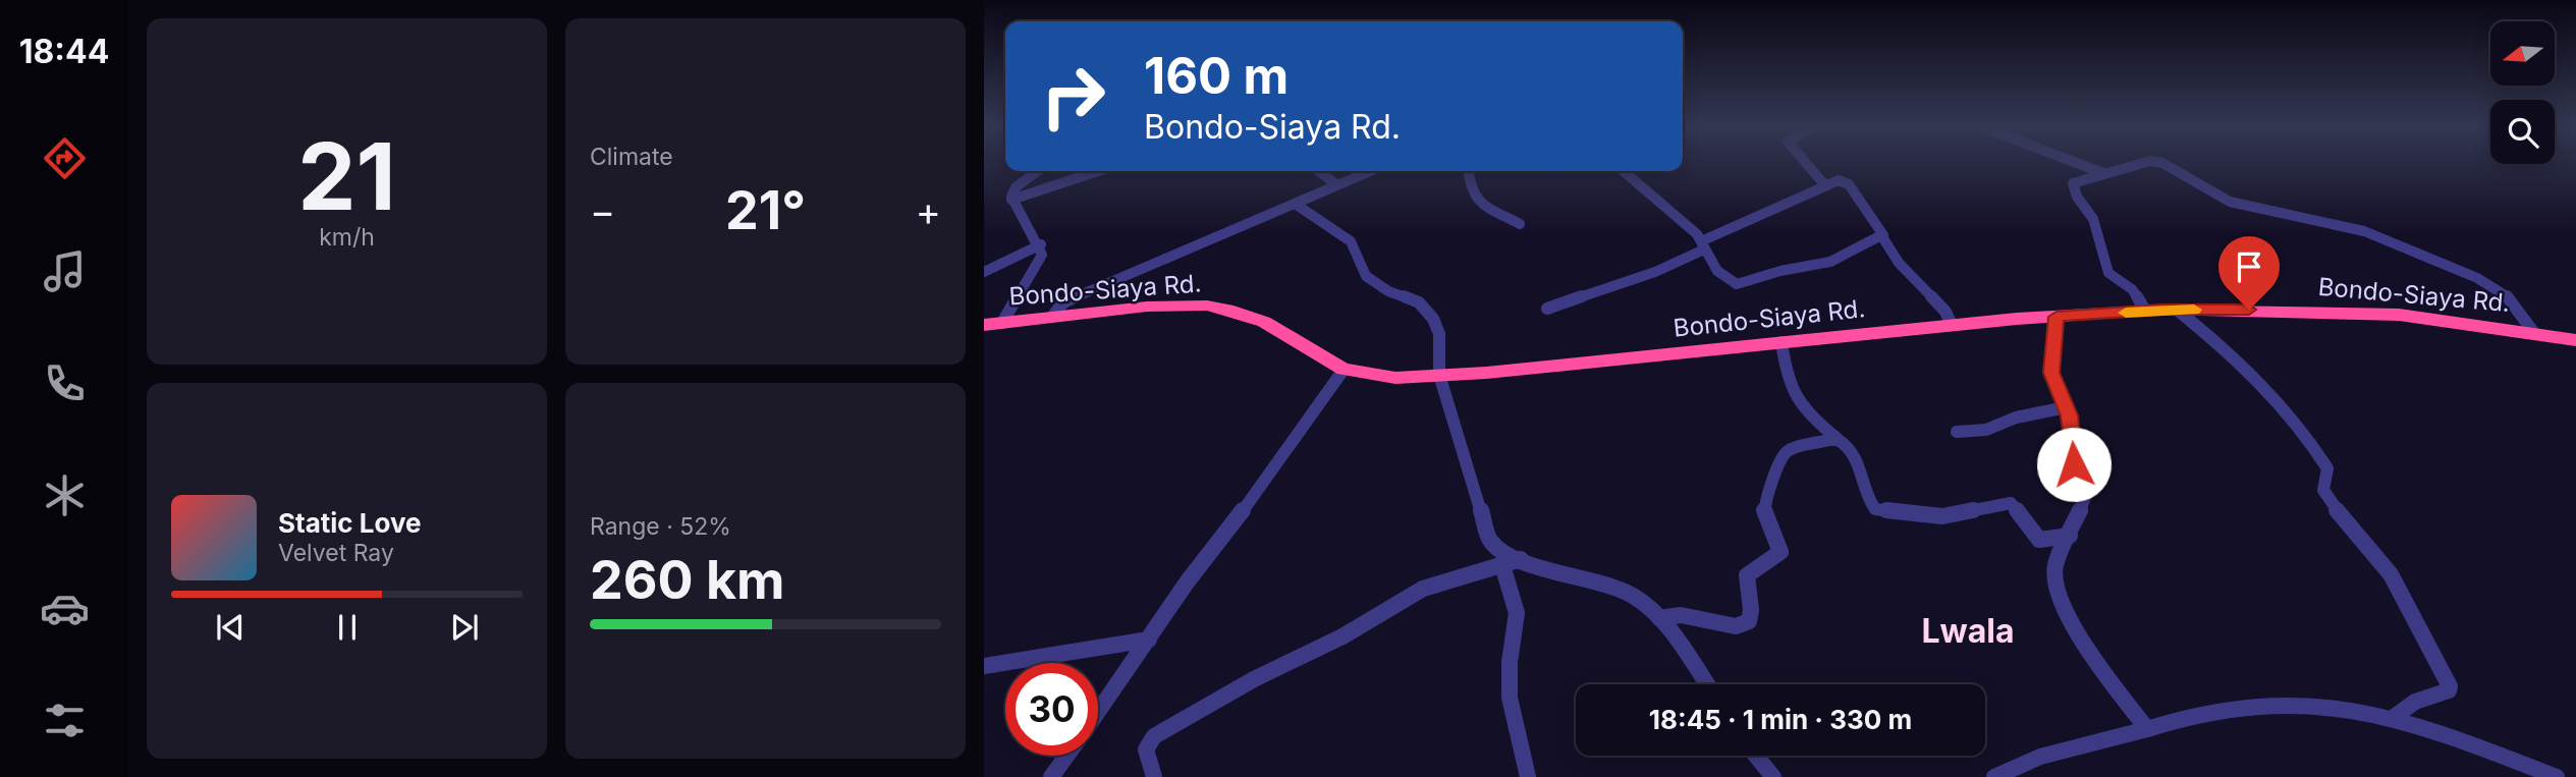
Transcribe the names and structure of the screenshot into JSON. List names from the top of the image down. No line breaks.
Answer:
{"streets":{"highway":["Bondo-Siaya Rd."]},"districts":["Lwala"],"north":"left","page":{"tabs":"18:44","tile":[["21","km/h"],"Climate",["Range · 52%","260 km"]],"turn":["160 m","Bondo-Siaya Rd."],"heat":["−","21°","+"],"song":["Static Love","Velvet Ray"],"limit":"30","trip":"18:45 · 1 min · 330 m"}}
